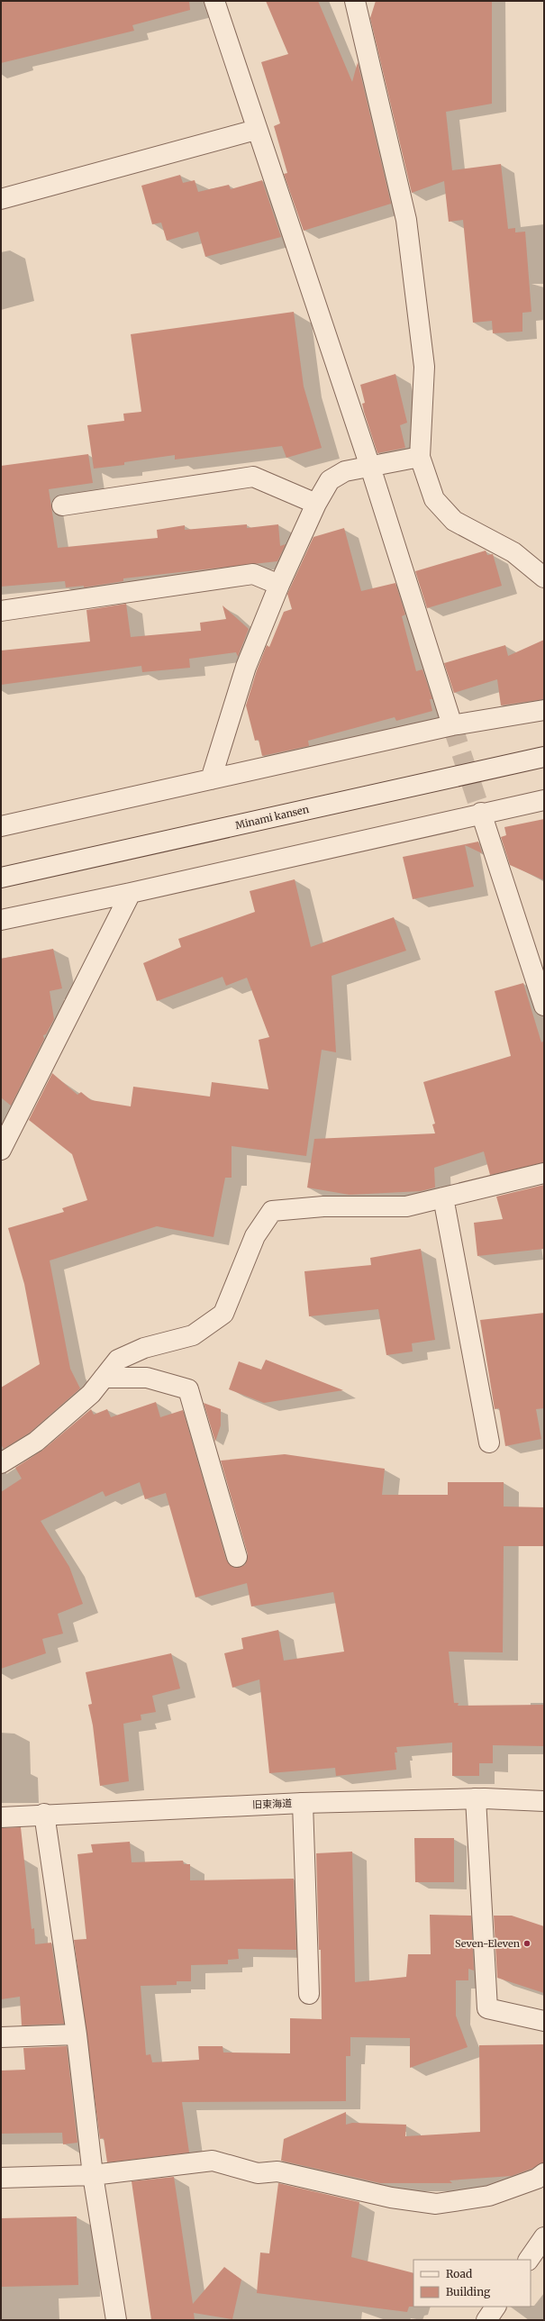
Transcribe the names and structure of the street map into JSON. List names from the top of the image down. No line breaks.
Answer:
{"streets":{"street":["Minami kansen","旧東海道"]},"places":["Seven-Eleven"],"legend":["Road","Building"]}
